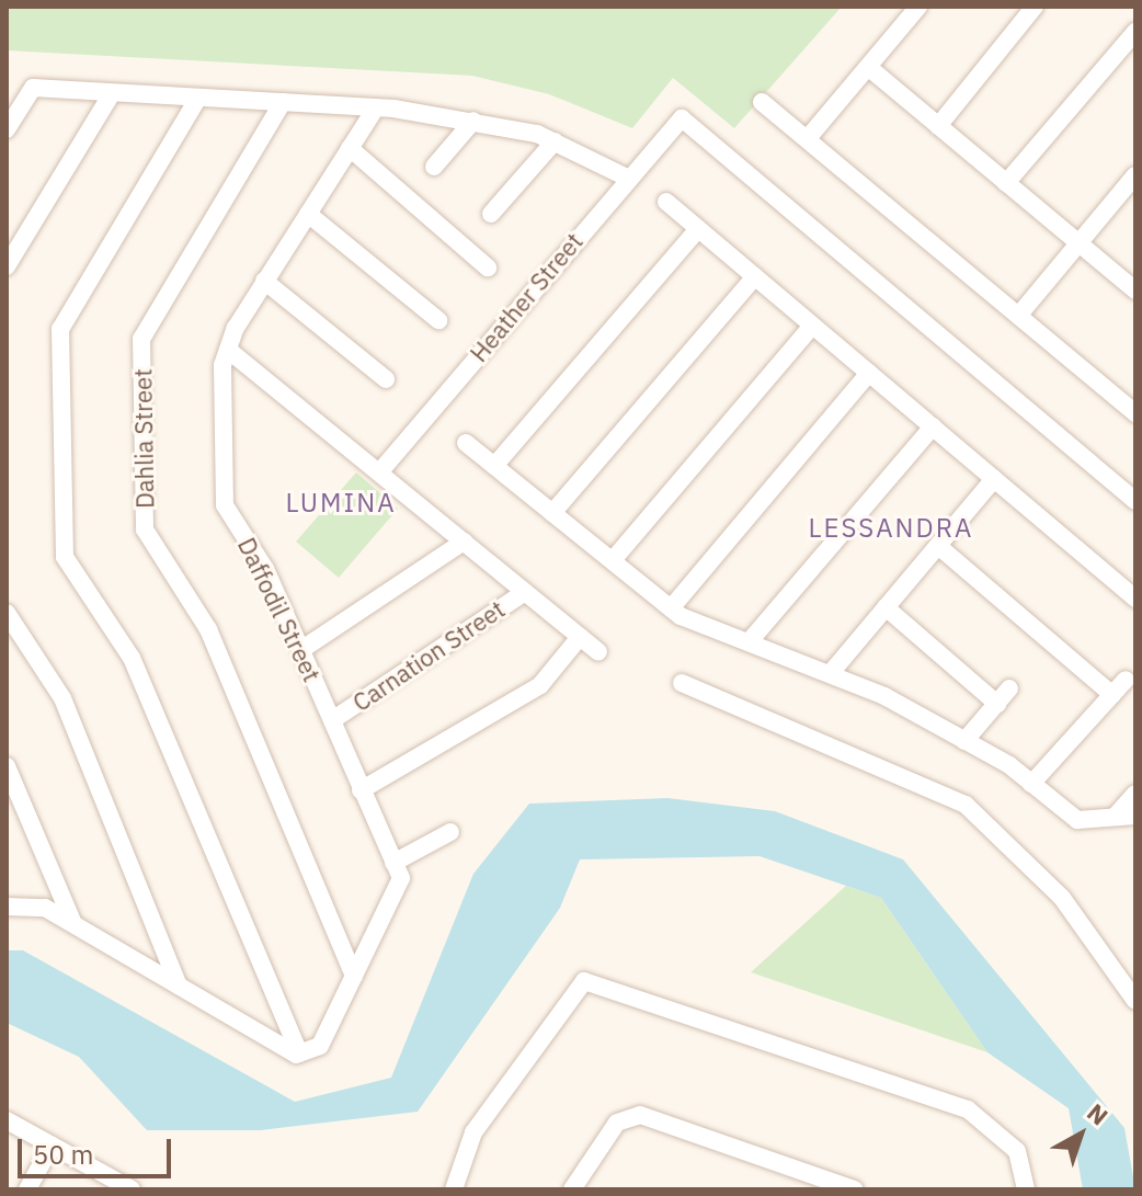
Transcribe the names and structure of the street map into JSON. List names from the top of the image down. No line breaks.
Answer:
{"streets":{"street":["Heather Street","Dahlia Street","Daffodil Street","Carnation Street"]},"crossings":[["Daffodil Street","Carnation Street"]],"districts":["LUMINA","LESSANDRA"],"scale_bar":"50 m","north":"top right"}
